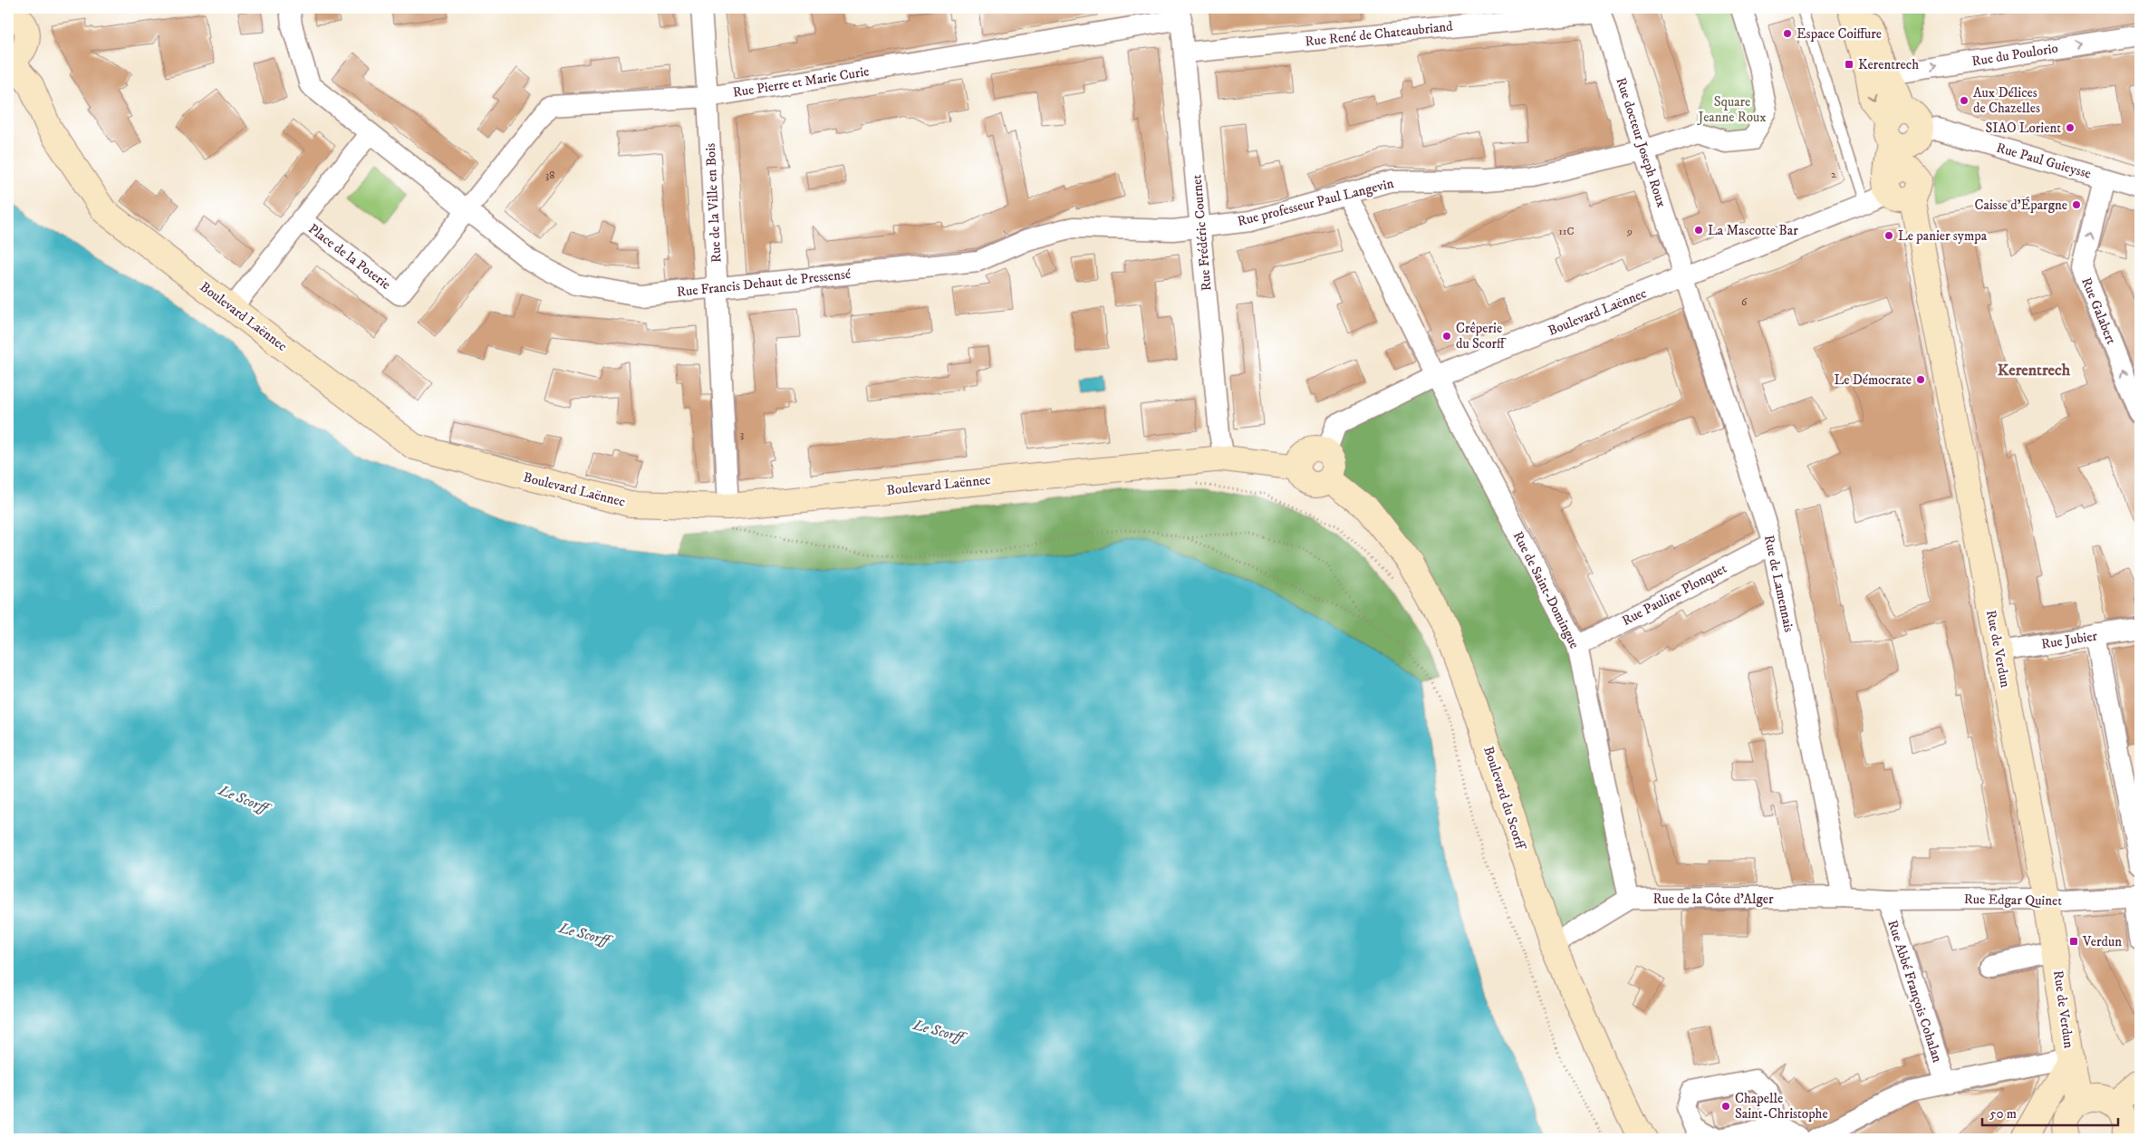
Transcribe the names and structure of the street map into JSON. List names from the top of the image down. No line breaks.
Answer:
{"streets":{"main road":["Boulevard Laënnec","Rue de Verdun","Boulevard du Scorff"],"street":["Rue René de Chateaubriand","Rue du Poulorio","Rue Pierre et Marie Curie","Rue docteur Joseph Roux","Rue Paul Guieysse","Rue professeur Paul Langevin","Rue de la Ville en Bois","Rue Frédéric Cournet","Place de la Poterie","Rue Francis Dehaut de Pressensé","Rue Galabert","Rue de Lamennais","Rue de Saint-Domingue","Rue Pauline Plonquet","Rue Jubier","Rue de la Côte d'Alger","Rue Edgar Quinet","Rue Abbé François Cohalan"]},"crossings":[["Rue René de Chateaubriand","Rue docteur Joseph Roux"],["Rue René de Chateaubriand","Rue Frédéric Cournet"],["Rue Pierre et Marie Curie","Rue de la Ville en Bois"],["Rue Pierre et Marie Curie","Rue Frédéric Cournet"],["Rue Pierre et Marie Curie","Place de la Poterie"],["Rue Pierre et Marie Curie","Rue Francis Dehaut de Pressensé"],["Rue docteur Joseph Roux","Rue professeur Paul Langevin"],["Rue docteur Joseph Roux","Boulevard Laënnec"],["Rue docteur Joseph Roux","Rue de Lamennais"],["Rue Paul Guieysse","Rue Galabert"],["Rue professeur Paul Langevin","Rue Frédéric Cournet"],["Rue professeur Paul Langevin","Rue Francis Dehaut de Pressensé"],["Rue professeur Paul Langevin","Rue de Saint-Domingue"],["Rue de la Ville en Bois","Rue Francis Dehaut de Pressensé"],["Rue de la Ville en Bois","Boulevard Laënnec"],["Rue Frédéric Cournet","Rue Francis Dehaut de Pressensé"],["Rue Frédéric Cournet","Boulevard Laënnec"],["Place de la Poterie","Rue Francis Dehaut de Pressensé"],["Boulevard Laënnec","Rue de Lamennais"],["Boulevard Laënnec","Rue de Saint-Domingue"],["Boulevard Laënnec","Rue de Verdun"],["Boulevard Laënnec","Boulevard du Scorff"],["Rue de Lamennais","Rue Pauline Plonquet"],["Rue de Lamennais","Rue de la Côte d'Alger"],["Rue de Saint-Domingue","Rue Pauline Plonquet"],["Rue de Saint-Domingue","Rue de la Côte d'Alger"],["Rue Jubier","Rue de Verdun"],["Rue de Verdun","Rue Edgar Quinet"],["Rue de la Côte d'Alger","Rue Edgar Quinet"],["Rue de la Côte d'Alger","Rue Abbé François Cohalan"],["Rue Edgar Quinet","Rue Abbé François Cohalan"]],"one_way":["Rue du Poulorio","Rue Galabert"],"districts":["Kerentrech"],"water":["Le Scorff"],"parks":["Square Jeanne Roux"],"places":{"other":["Espace Coiffure","Aux Délices de Chazelles","SIAO Lorient","Caisse d'Épargne","La Mascotte Bar","Le panier sympa","Crêperie du Scorff","Le Démocrate","Chapelle Saint-Christophe"],"transit":["Kerentrech","Verdun"]},"house_numbers":["2","38","11C","9","6","3"],"scale_bar":"50 m"}
